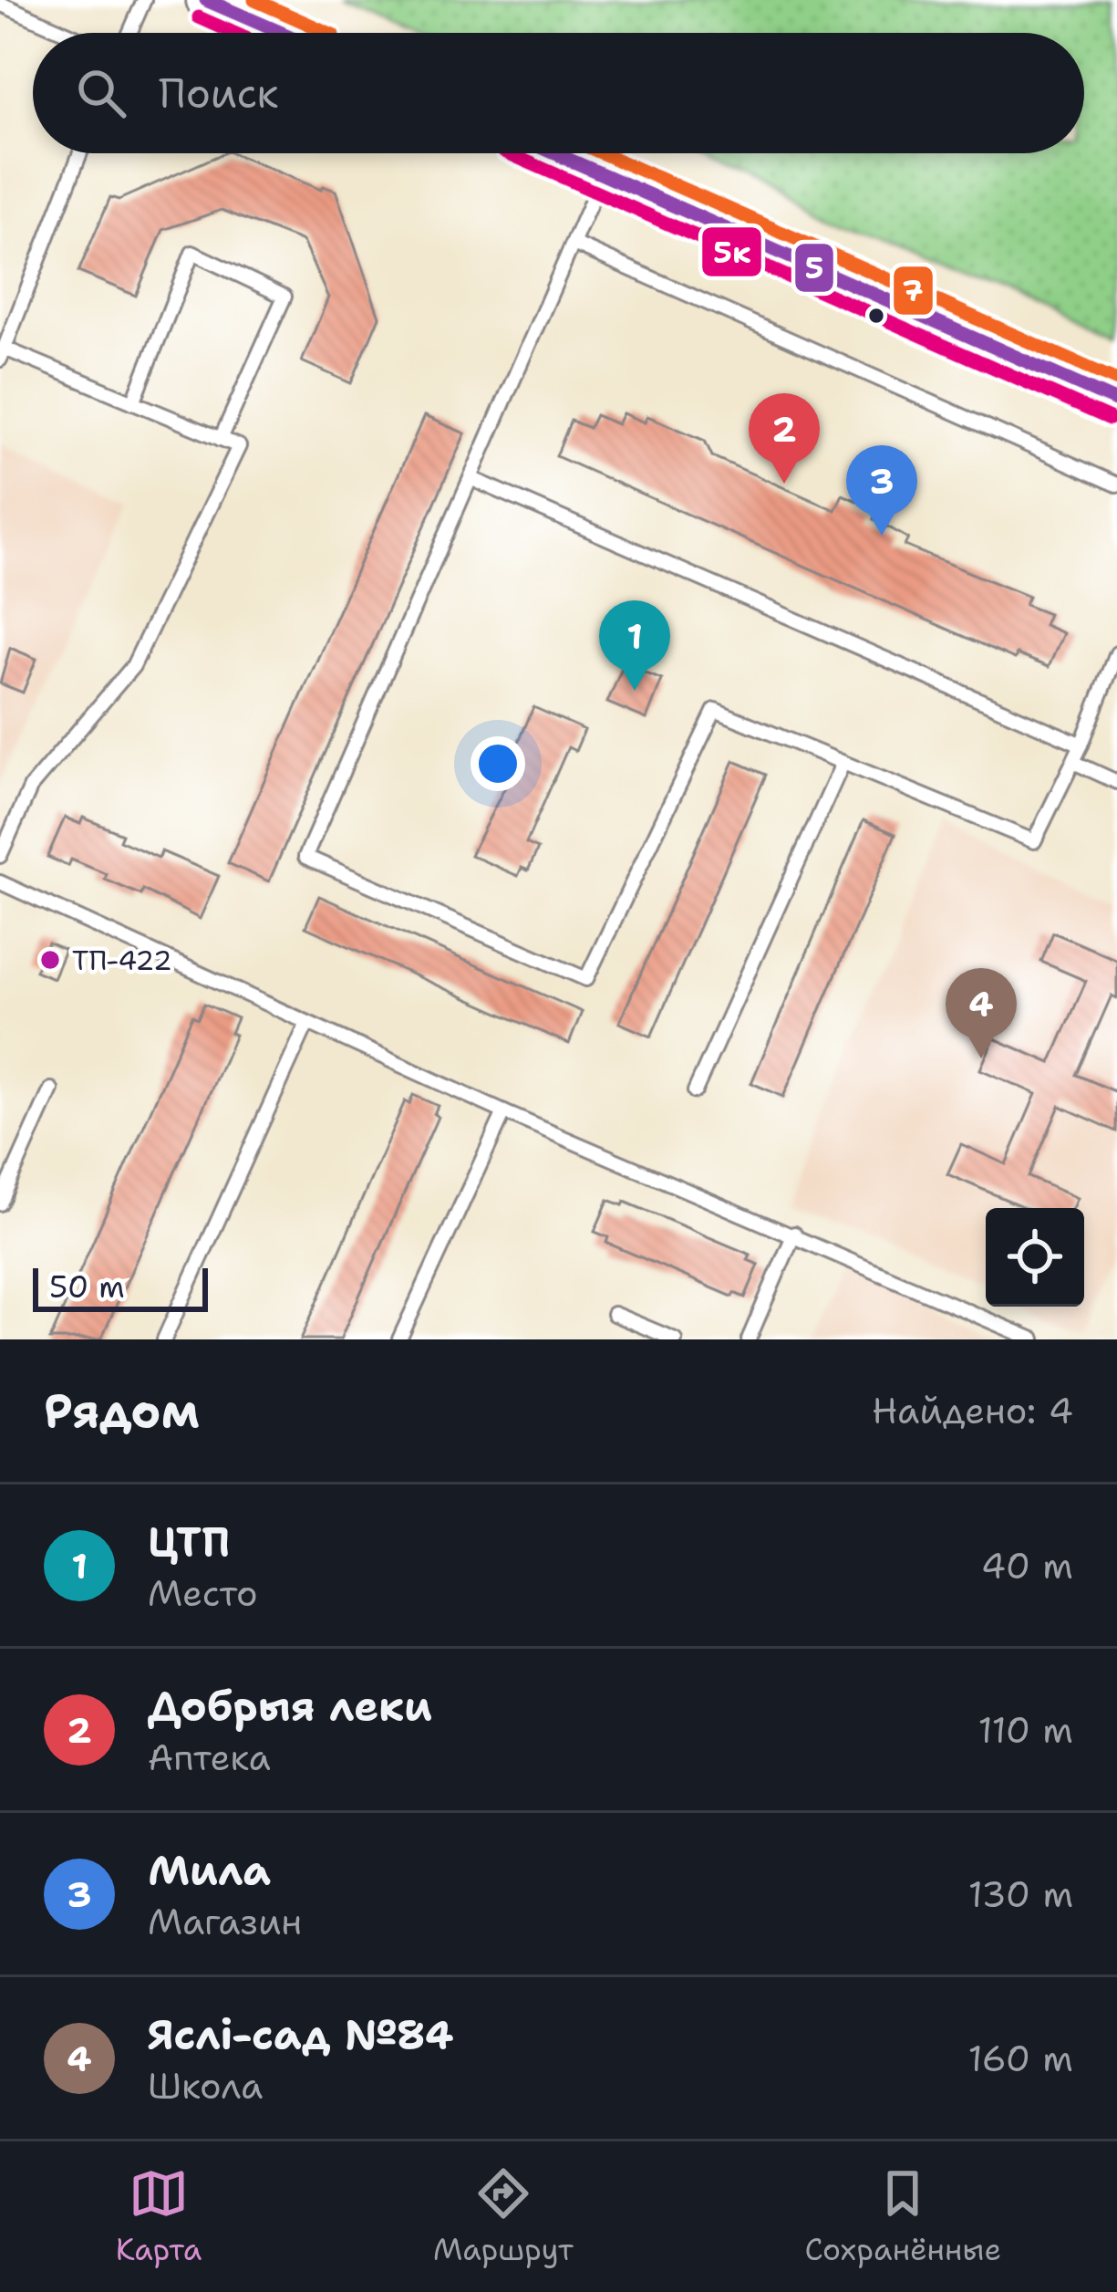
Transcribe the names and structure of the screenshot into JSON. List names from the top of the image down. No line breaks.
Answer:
{"places":["ТП-422"],"lines":["transit line 5","transit line 7","transit line 5к"],"scale_bar":"50 m","page":{"search":"Поиск","pins":["2","3","1","4"],"scale":"50 m","heading":["Рядом","Найдено: 4"],"list":[{"mark":"1","name":"ЦТП","note":"Место","value":"40 m"},{"mark":"2","name":"Добрыя леки","note":"Аптека","value":"110 m"},{"mark":"3","name":"Мила","note":"Магазин","value":"130 m"},{"mark":"4","name":"Яслі-сад №84","note":"Школа","value":"160 m"}],"nav":["Карта","Маршрут","Сохранённые"]}}
